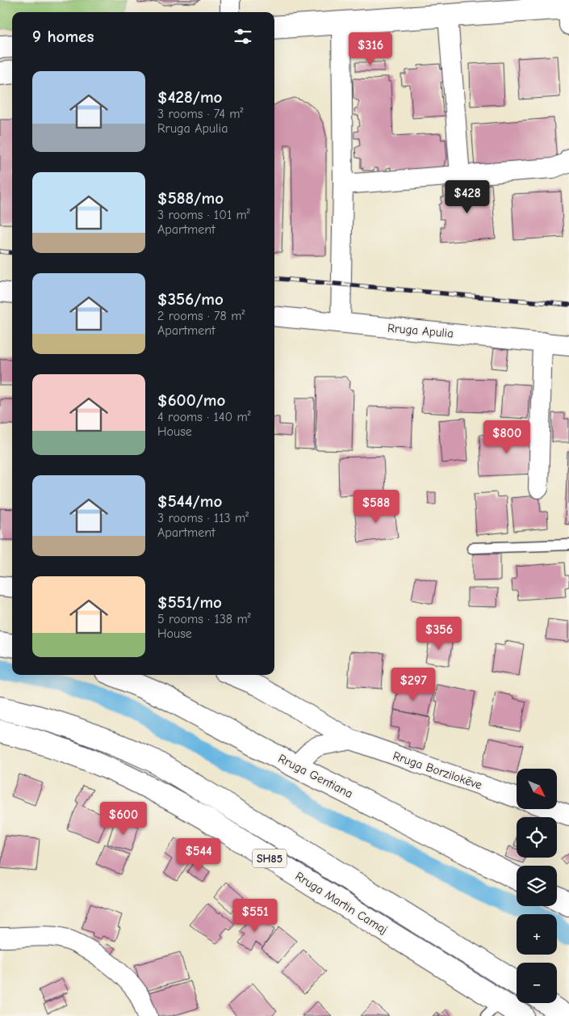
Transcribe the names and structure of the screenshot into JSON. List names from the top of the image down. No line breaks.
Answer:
{"streets":{"main road":["Rruga Gentiana","SH85","Rruga Martin Camaj"],"street":["Rruga Apulia","Rruga Borzilokëve"]},"north":"bottom right","page":{"heading":"9 homes","price":["$316","$428","$800","$588","$356","$297","$600","$544","$551"],"list":[{"name":"$428/mo","note":"3 rooms · 74 m² · Rruga Apulia"},{"name":"$588/mo","note":"3 rooms · 101 m² · Apartment"},{"name":"$356/mo","note":"2 rooms · 78 m² · Apartment"},{"name":"$600/mo","note":"4 rooms · 140 m² · House"},{"name":"$544/mo","note":"3 rooms · 113 m² · Apartment"},{"name":"$551/mo","note":"5 rooms · 138 m² · House"}],"map_buttons":["+","−"]}}
